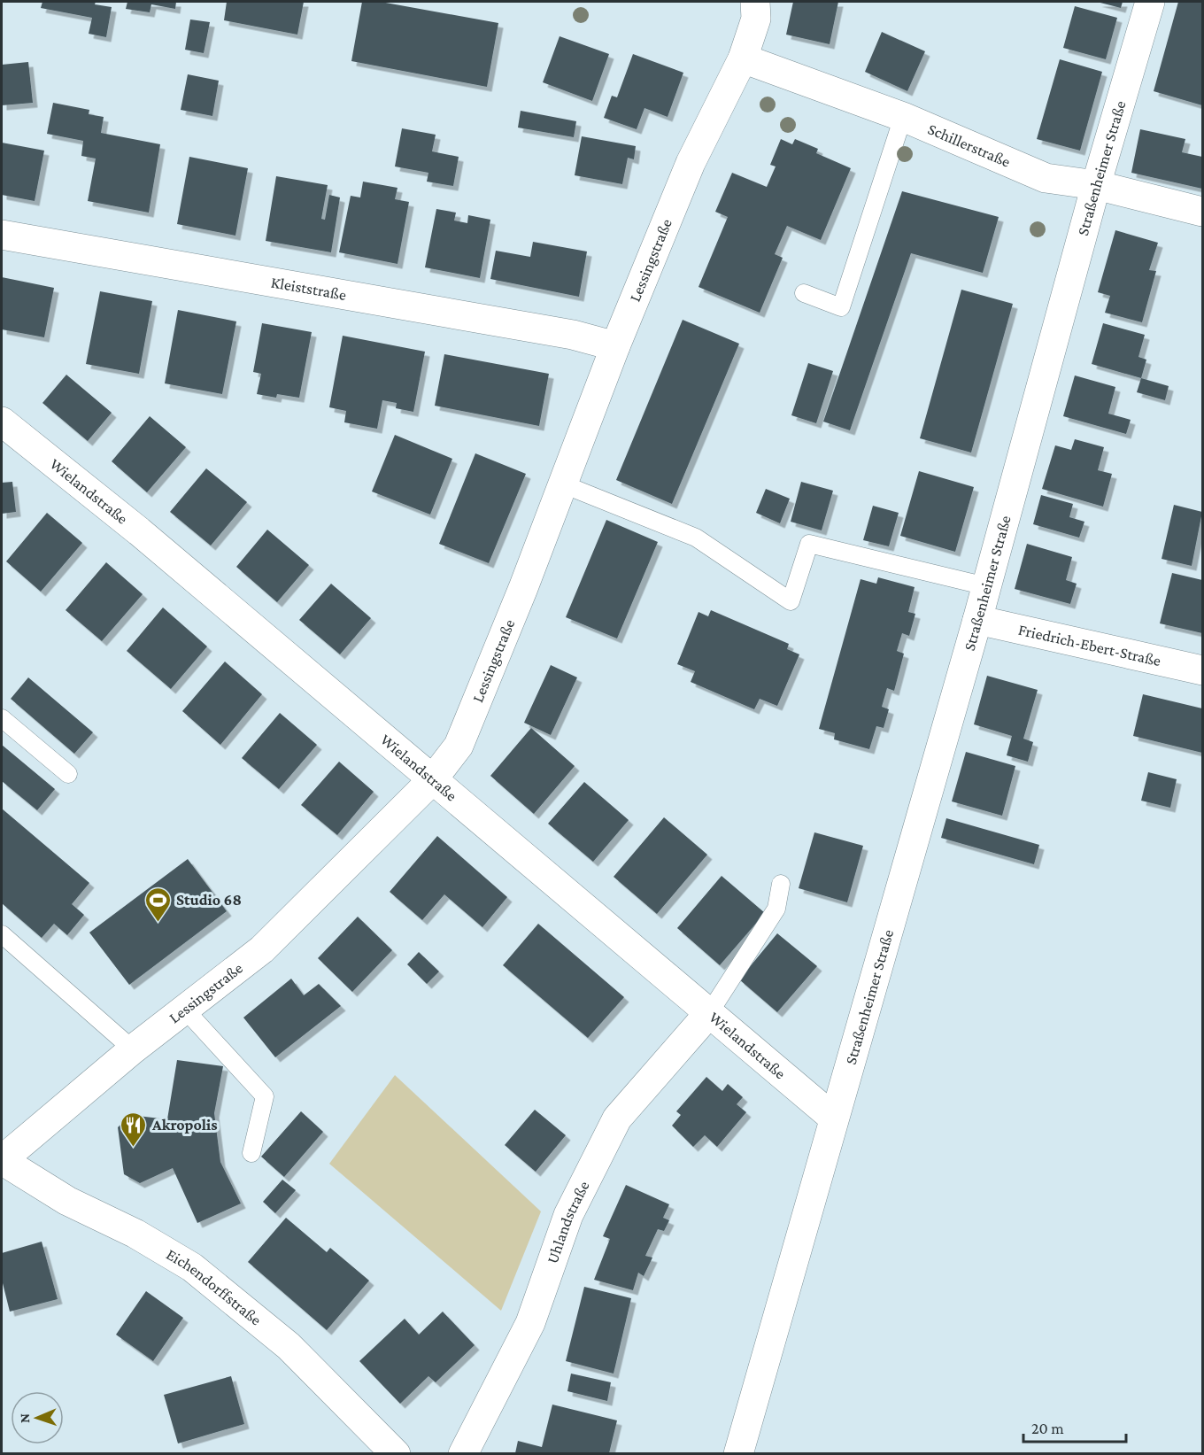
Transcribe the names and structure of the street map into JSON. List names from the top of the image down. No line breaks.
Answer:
{"streets":{"street":["Schillerstraße","Straßenheimer Straße","Lessingstraße","Kleiststraße","Wielandstraße","Friedrich-Ebert-Straße","Uhlandstraße","Eichendorffstraße"]},"crossings":[["Schillerstraße","Straßenheimer Straße"],["Schillerstraße","Lessingstraße"],["Straßenheimer Straße","Wielandstraße"],["Straßenheimer Straße","Friedrich-Ebert-Straße"],["Lessingstraße","Kleiststraße"],["Lessingstraße","Wielandstraße"],["Lessingstraße","Eichendorffstraße"],["Wielandstraße","Uhlandstraße"]],"places":{"sports":["Studio 68"],"restaurant":["Akropolis"]},"scale_bar":"20 m","north":"left"}
